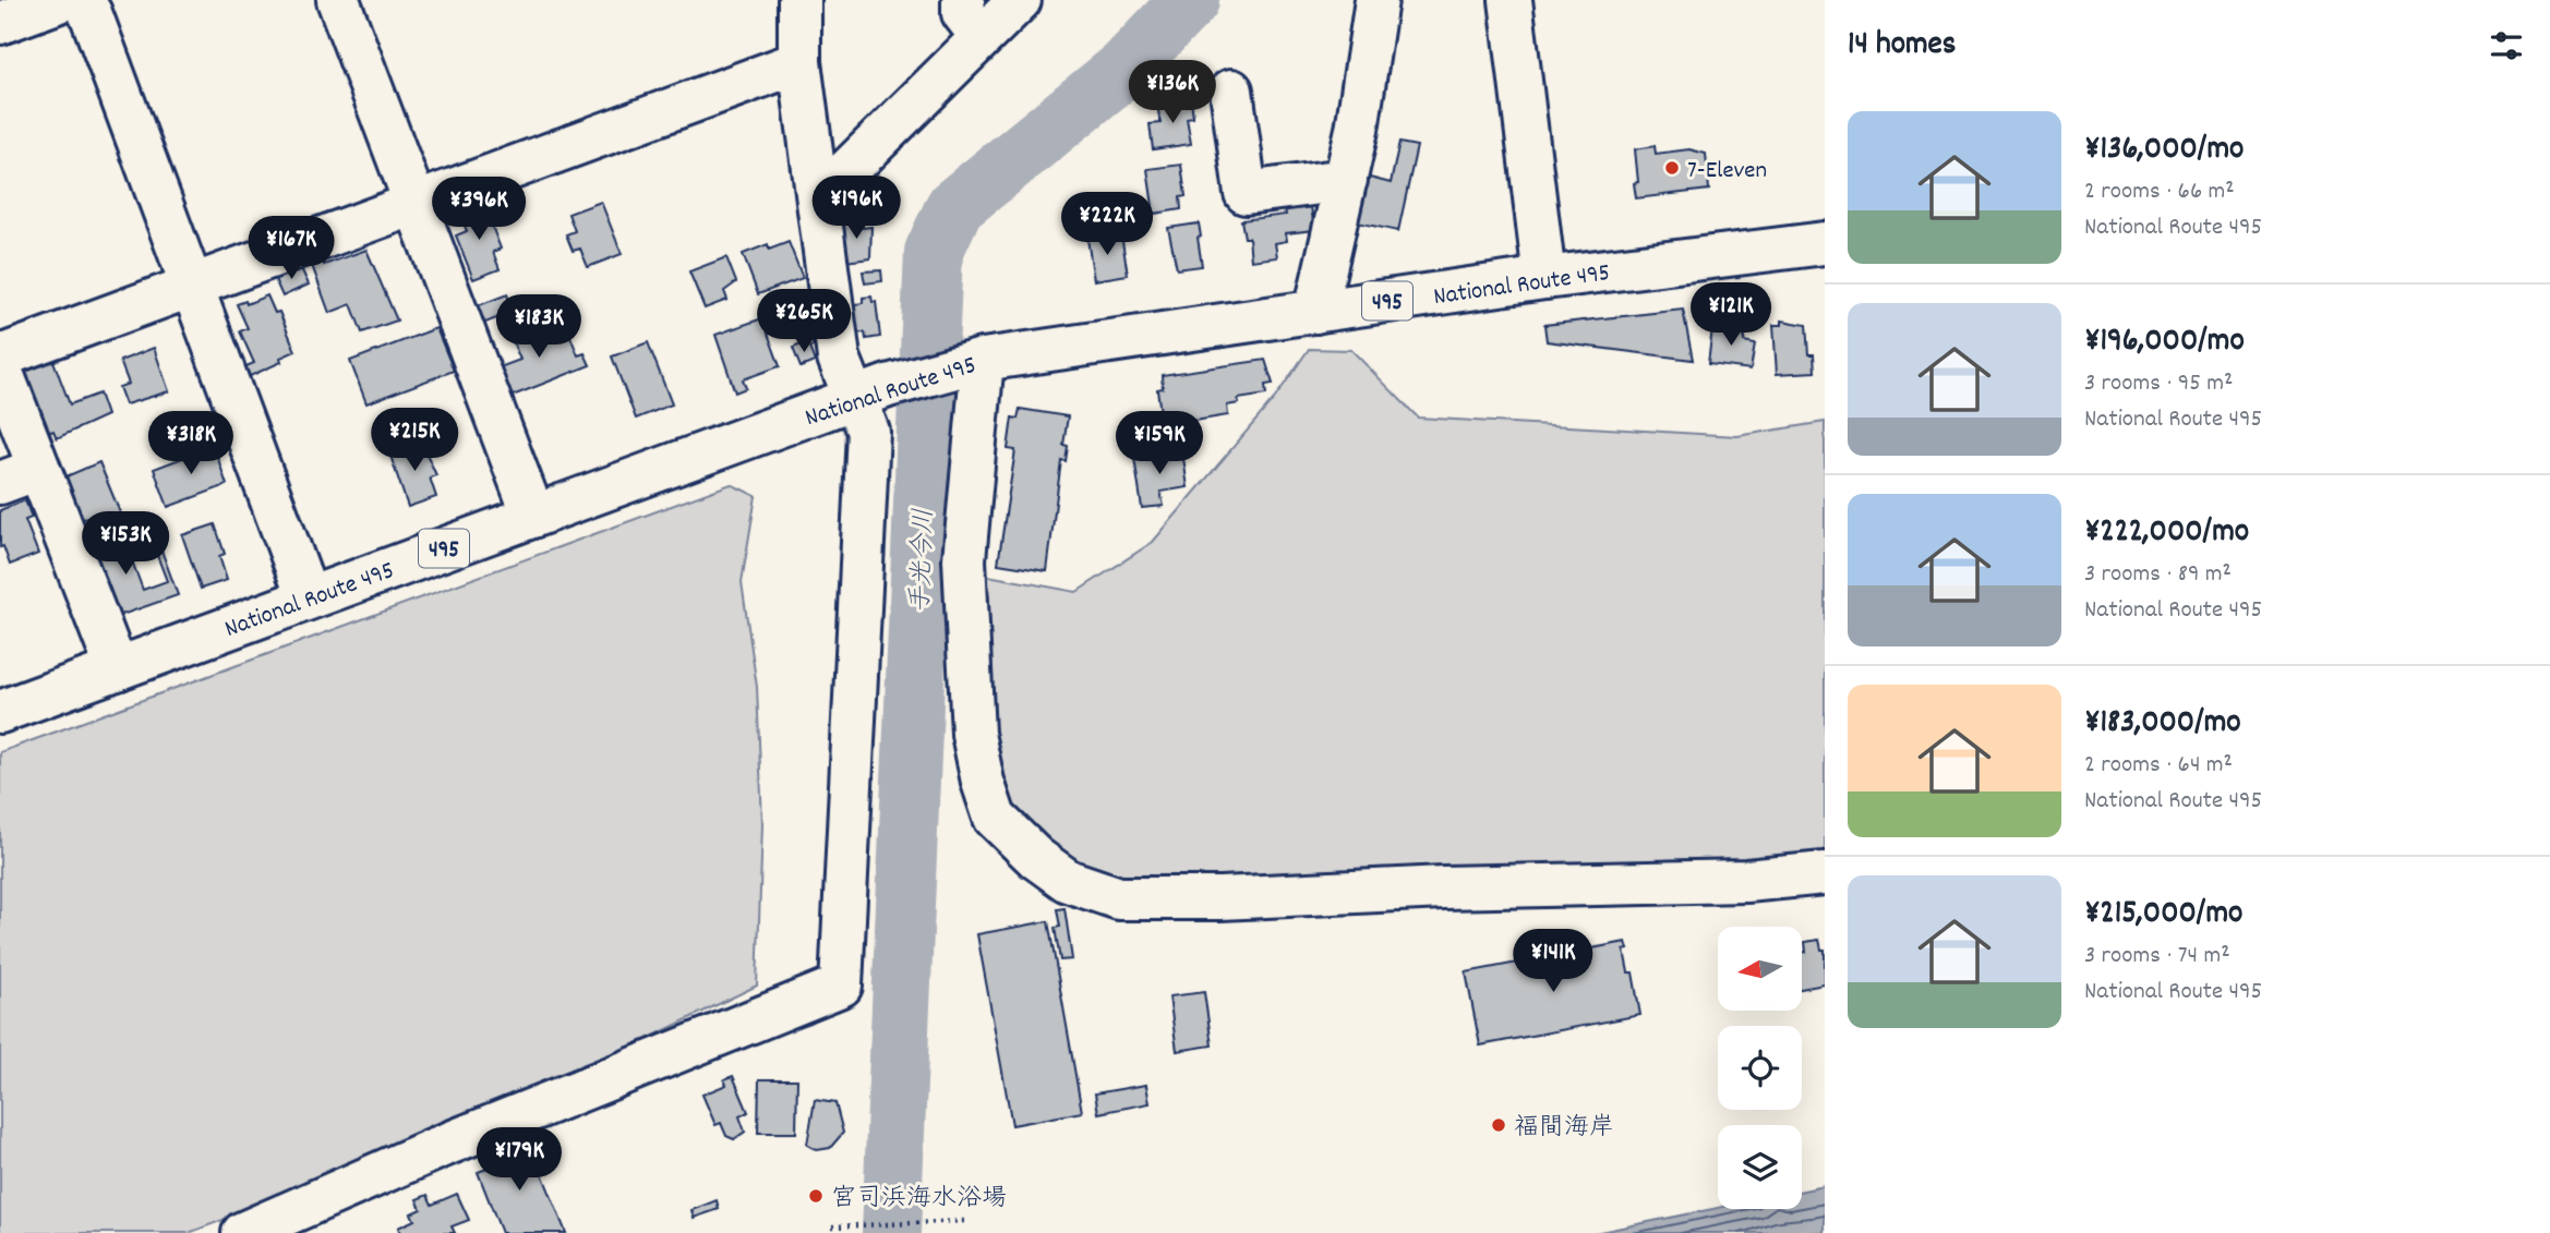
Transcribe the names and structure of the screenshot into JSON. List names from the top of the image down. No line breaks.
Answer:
{"streets":{"main road":["National Route 495","495"]},"water":["手光今川"],"places":["7-Eleven","福間海岸","宮司浜海水浴場"],"north":"left","page":{"heading":"14 homes","price":["¥136K","¥196K","¥396K","¥222K","¥167K","¥121K","¥265K","¥183K","¥215K","¥318K","¥159K","¥153K","¥141K","¥179K"],"list":[{"name":"¥136,000/mo","note":"2 rooms · 66 m² · National Route 495"},{"name":"¥196,000/mo","note":"3 rooms · 95 m² · National Route 495"},{"name":"¥222,000/mo","note":"3 rooms · 89 m² · National Route 495"},{"name":"¥183,000/mo","note":"2 rooms · 64 m² · National Route 495"},{"name":"¥215,000/mo","note":"3 rooms · 74 m² · National Route 495"}]}}
